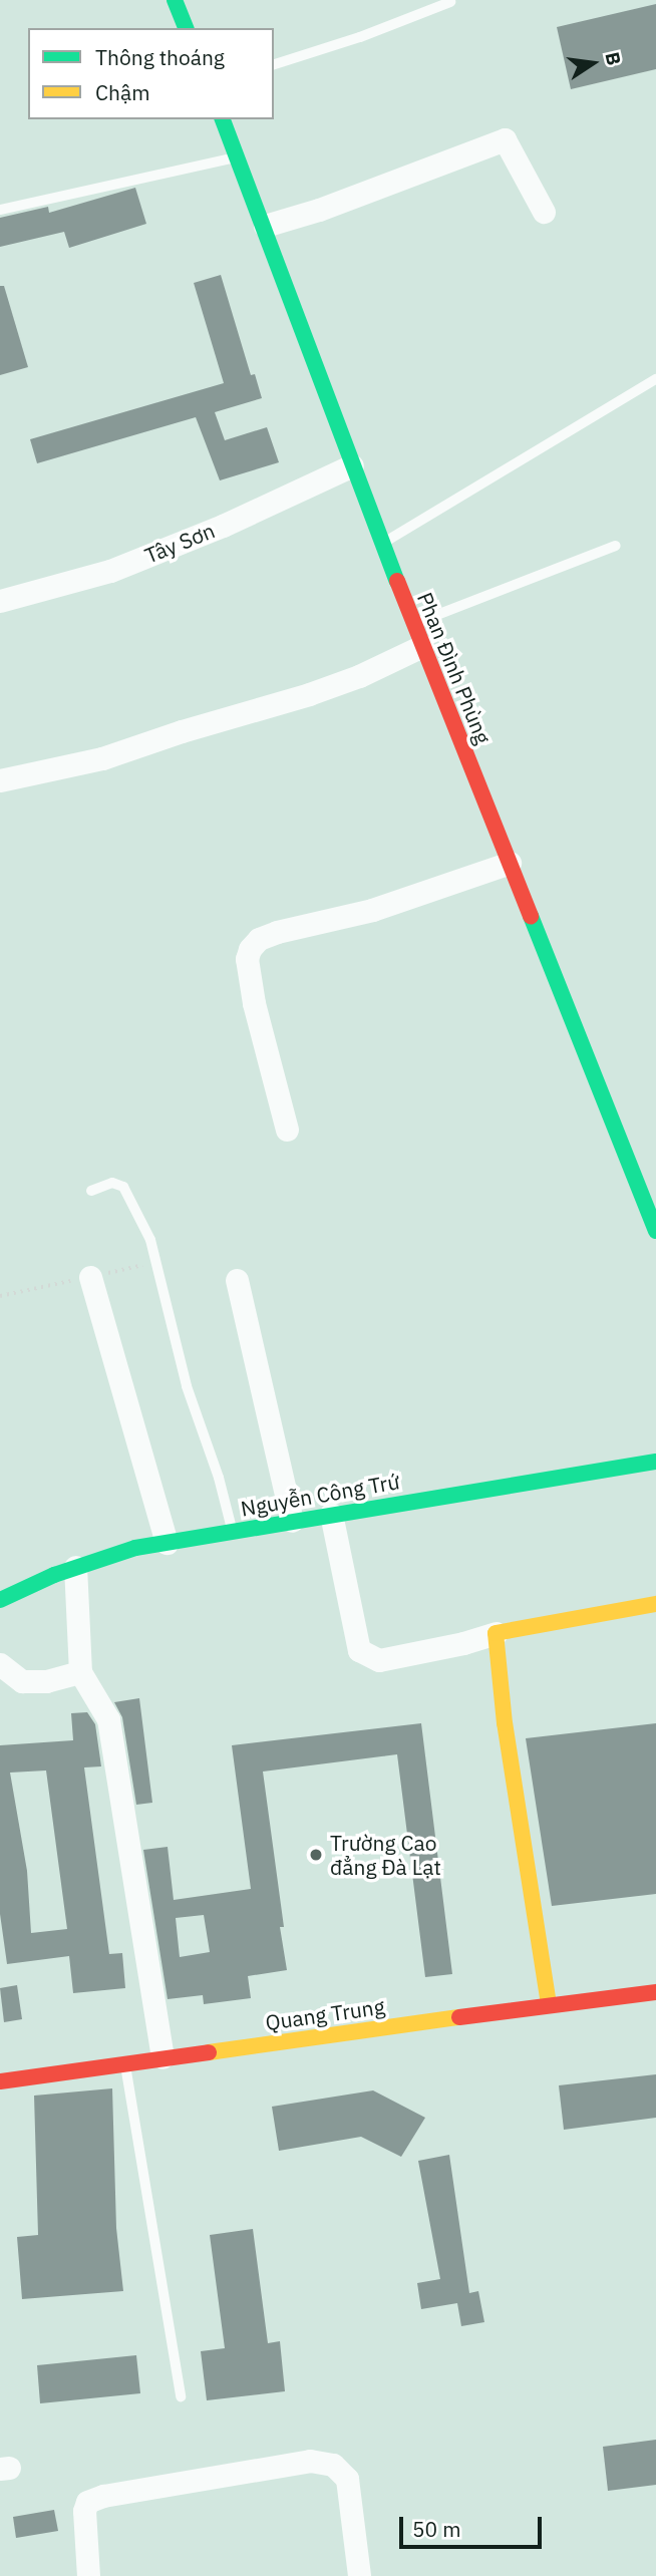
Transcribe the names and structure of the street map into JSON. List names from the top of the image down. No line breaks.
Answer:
{"streets":{"street":["Tây Sơn","Phan Đình Phùng","Nguyễn Công Trứ","Quang Trung"]},"crossings":[["Tây Sơn","Phan Đình Phùng"]],"places":["Trường Cao đẳng Đà Lạt"],"legend":["Thông thoáng","Chậm"],"scale_bar":"50 m","north":"right"}
